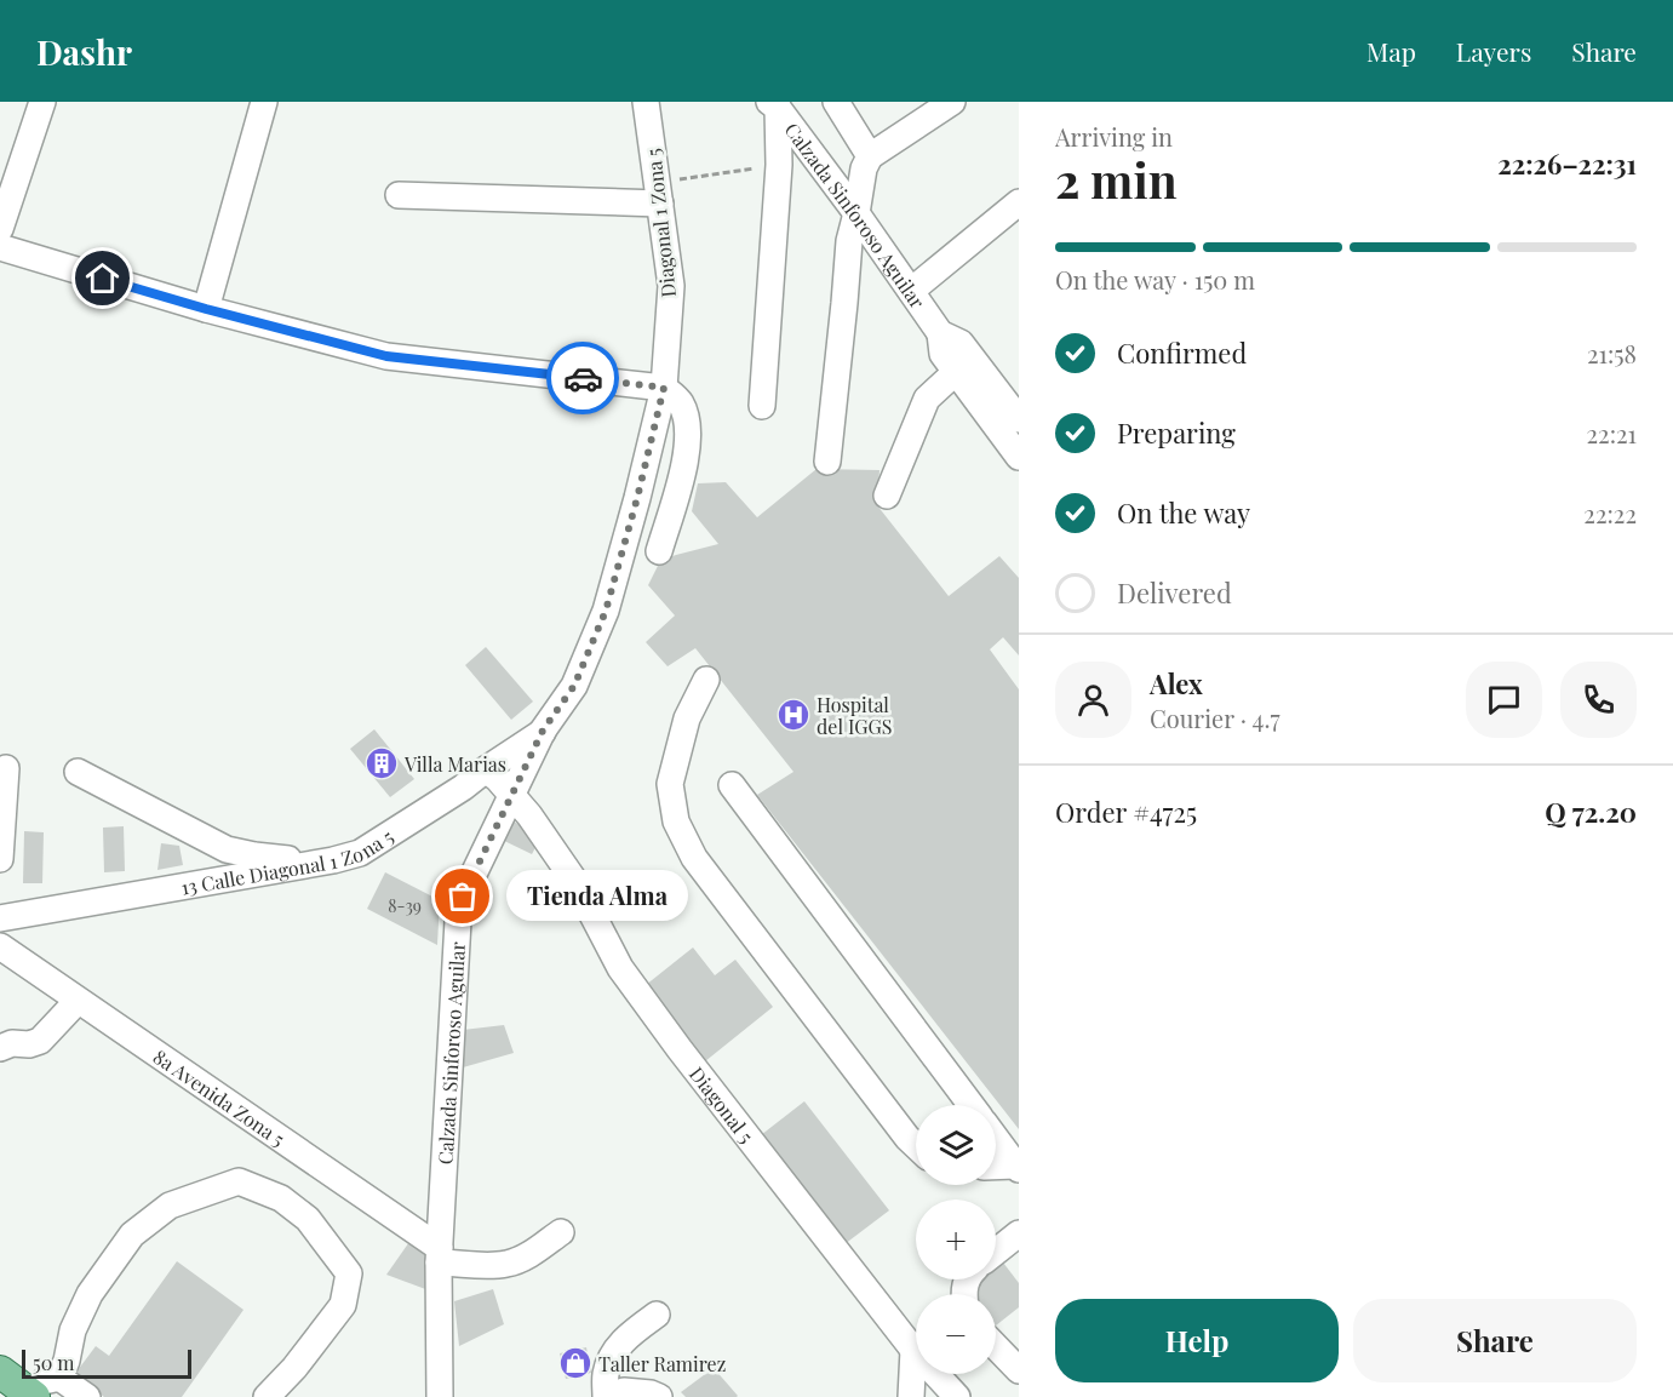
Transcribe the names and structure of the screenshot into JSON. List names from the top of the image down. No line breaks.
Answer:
{"streets":{"street":["Calzada Sinforoso Aguilar","Diagonal 1 Zona 5","13 Calle Diagonal 1 Zona 5","8a Avenida Zona 5","Diagonal 5"]},"crossings":[["Calzada Sinforoso Aguilar","Diagonal 1 Zona 5"],["Calzada Sinforoso Aguilar","13 Calle Diagonal 1 Zona 5"],["Calzada Sinforoso Aguilar","8a Avenida Zona 5"],["Calzada Sinforoso Aguilar","Diagonal 5"],["Diagonal 1 Zona 5","13 Calle Diagonal 1 Zona 5"],["13 Calle Diagonal 1 Zona 5","Diagonal 5"]],"places":{"hospital":["Hospital del IGGS"],"building":["Villa Marias"],"other":["Tienda Alma"],"shop":["Taller Ramirez"]},"house_numbers":["8-39"],"scale_bar":"50 m","page":{"header":"Dashr","nav":["Map","Layers","Share"],"heading":["2 min","Arriving in","22:26–22:31"],"panel":["Alex","Courier · 4.7","Order #4725","Q 72.20"],"bar":"On the way · 150 m","list":[["Confirmed","21:58"],["Preparing","22:21"],["On the way","22:22"],"Delivered"],"bubble":"Tienda Alma","map_buttons":["+","−"],"buttons":["Help","Share"],"scale":"50 m"}}
